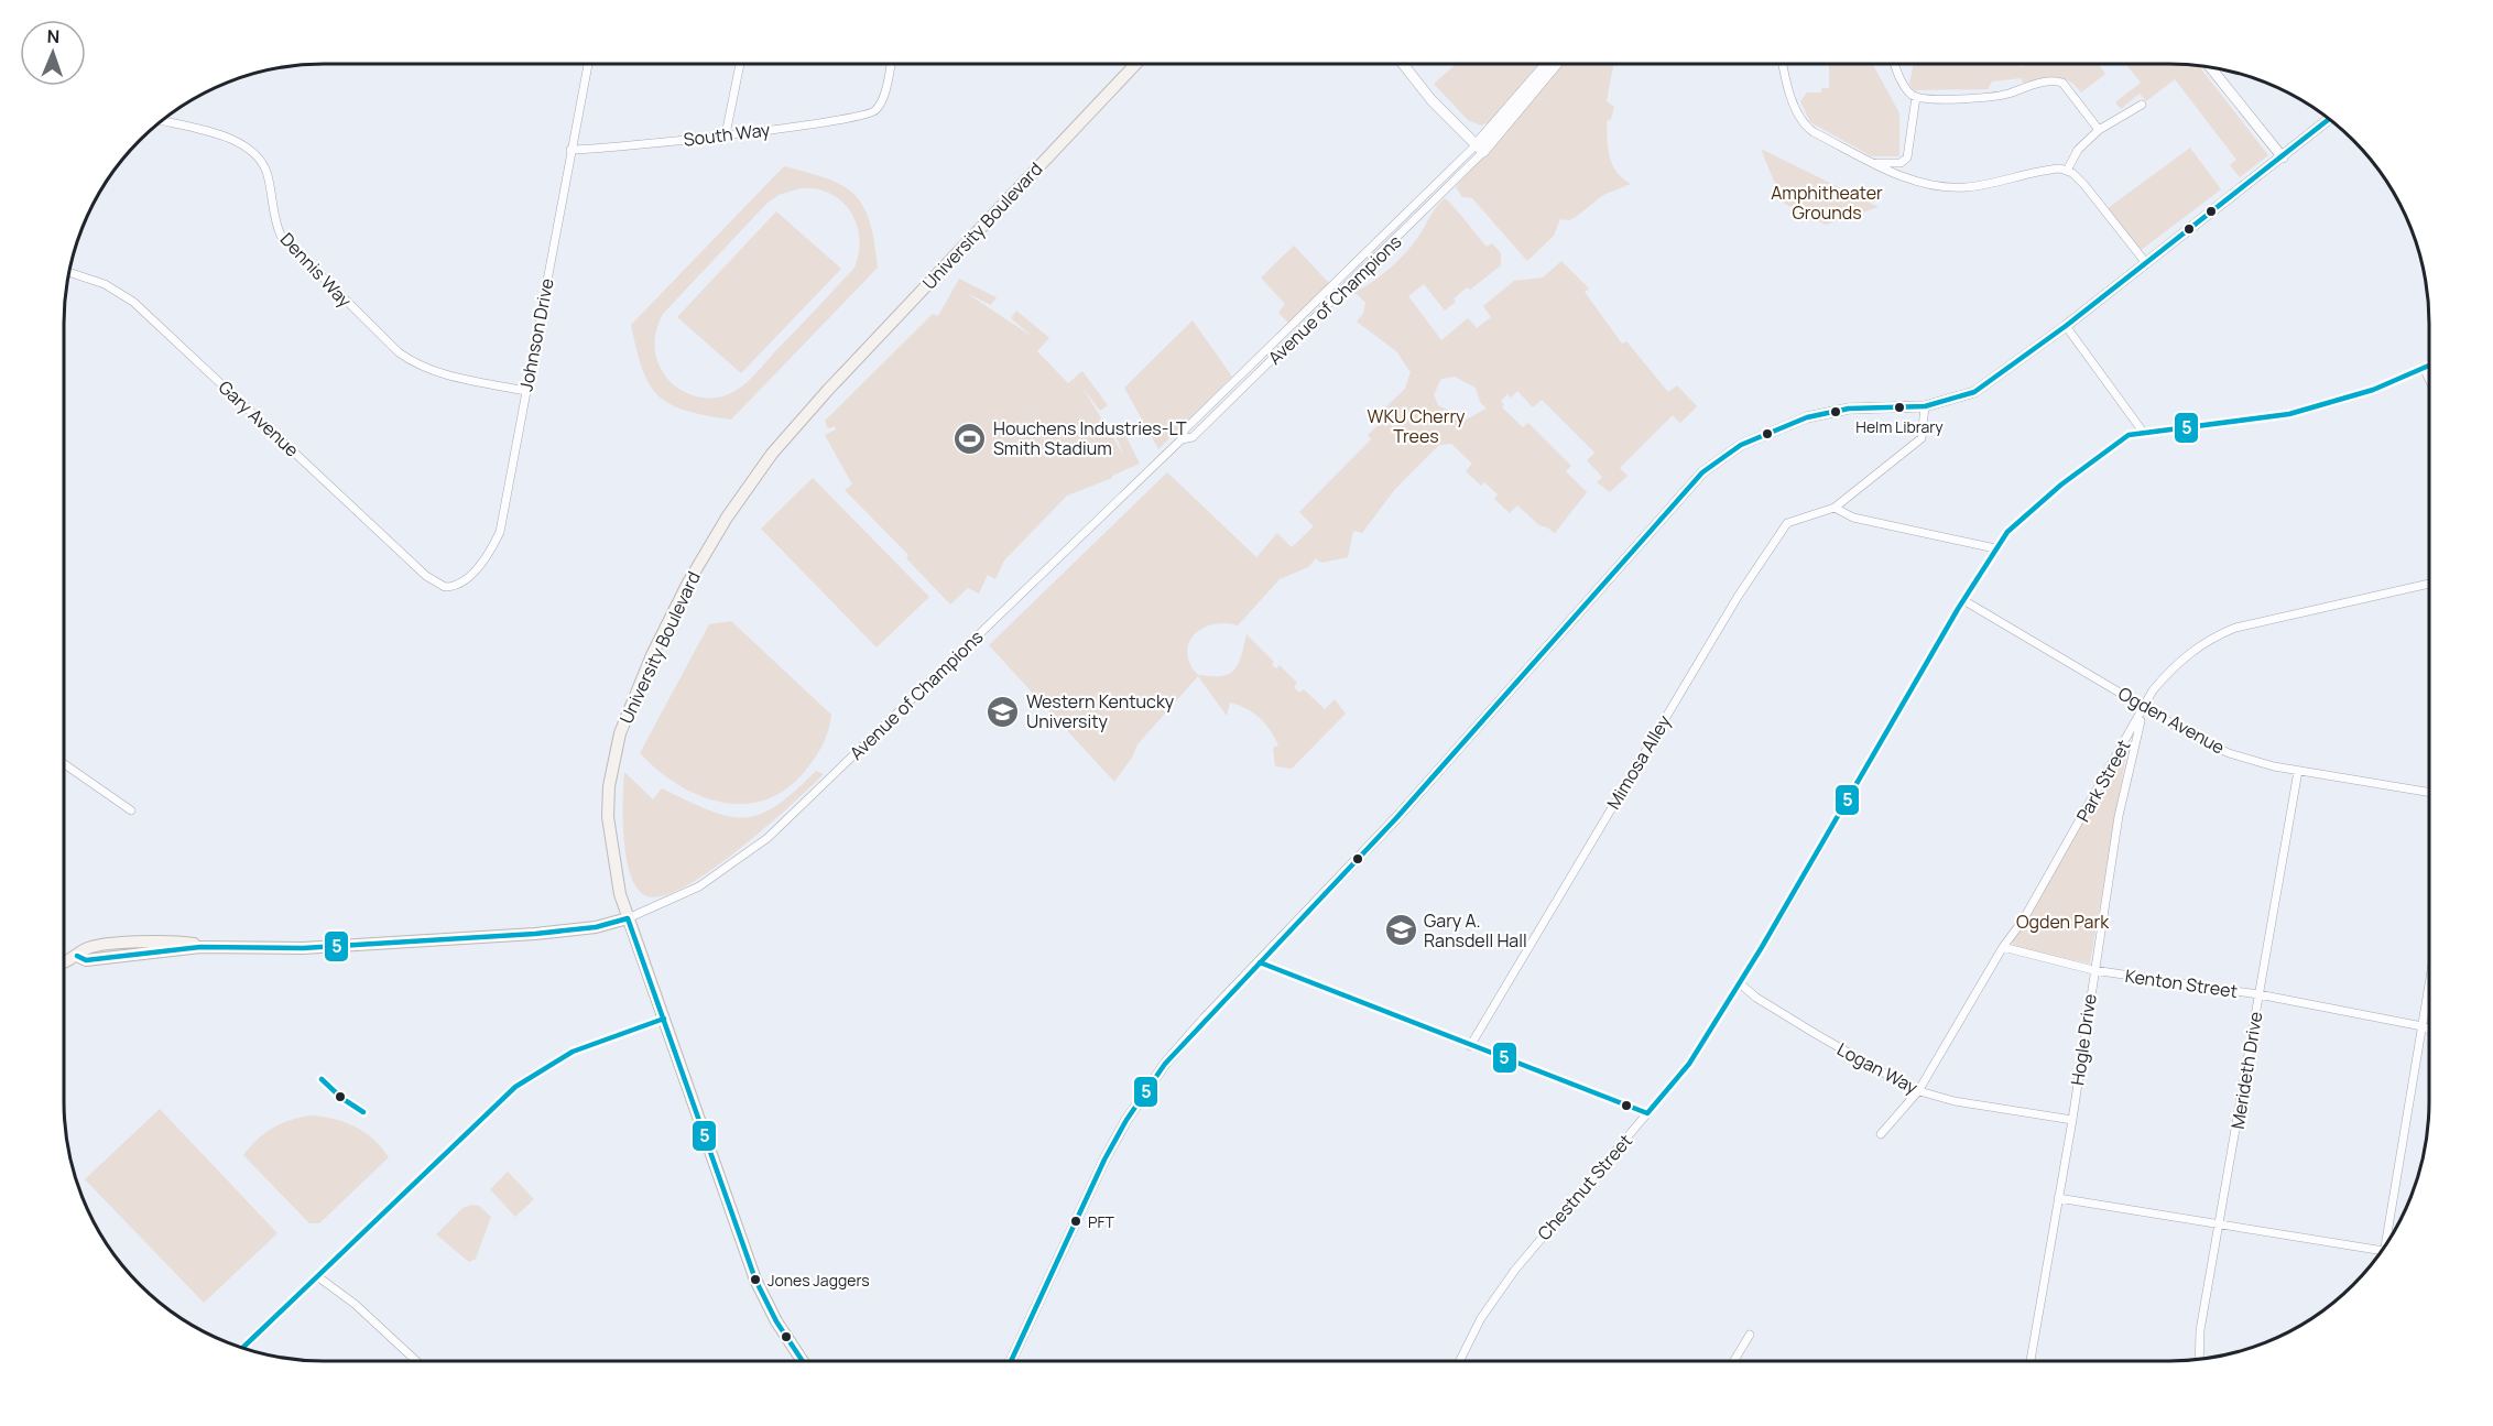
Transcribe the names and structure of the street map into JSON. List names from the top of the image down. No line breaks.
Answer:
{"streets":{"main road":["University Boulevard"],"street":["South Way","Dennis Way","Avenue of Champions","Johnson Drive","Gary Avenue","Ogden Avenue","Mimosa Alley","Park Street","Kenton Street","Hogle Drive","Logan Way","Merideth Drive","Chestnut Street"]},"crossings":[["South Way","Johnson Drive"],["University Boulevard","Avenue of Champions"],["Dennis Way","Johnson Drive"],["Johnson Drive","Gary Avenue"],["Ogden Avenue","Park Street"],["Ogden Avenue","Hogle Drive"],["Ogden Avenue","Merideth Drive"],["Ogden Avenue","Chestnut Street"],["Park Street","Kenton Street"],["Park Street","Hogle Drive"],["Park Street","Logan Way"],["Kenton Street","Hogle Drive"],["Kenton Street","Merideth Drive"],["Hogle Drive","Logan Way"],["Logan Way","Chestnut Street"]],"parks":["Amphitheater Grounds","WKU Cherry Trees","Ogden Park"],"places":{"other":["Helm Library","PFT","Jones Jaggers"],"sports":["Houchens Industries-LT Smith Stadium"],"school or university":["Western Kentucky University","Gary A. Ransdell Hall"]},"lines":["transit line 5"],"north":"top"}
